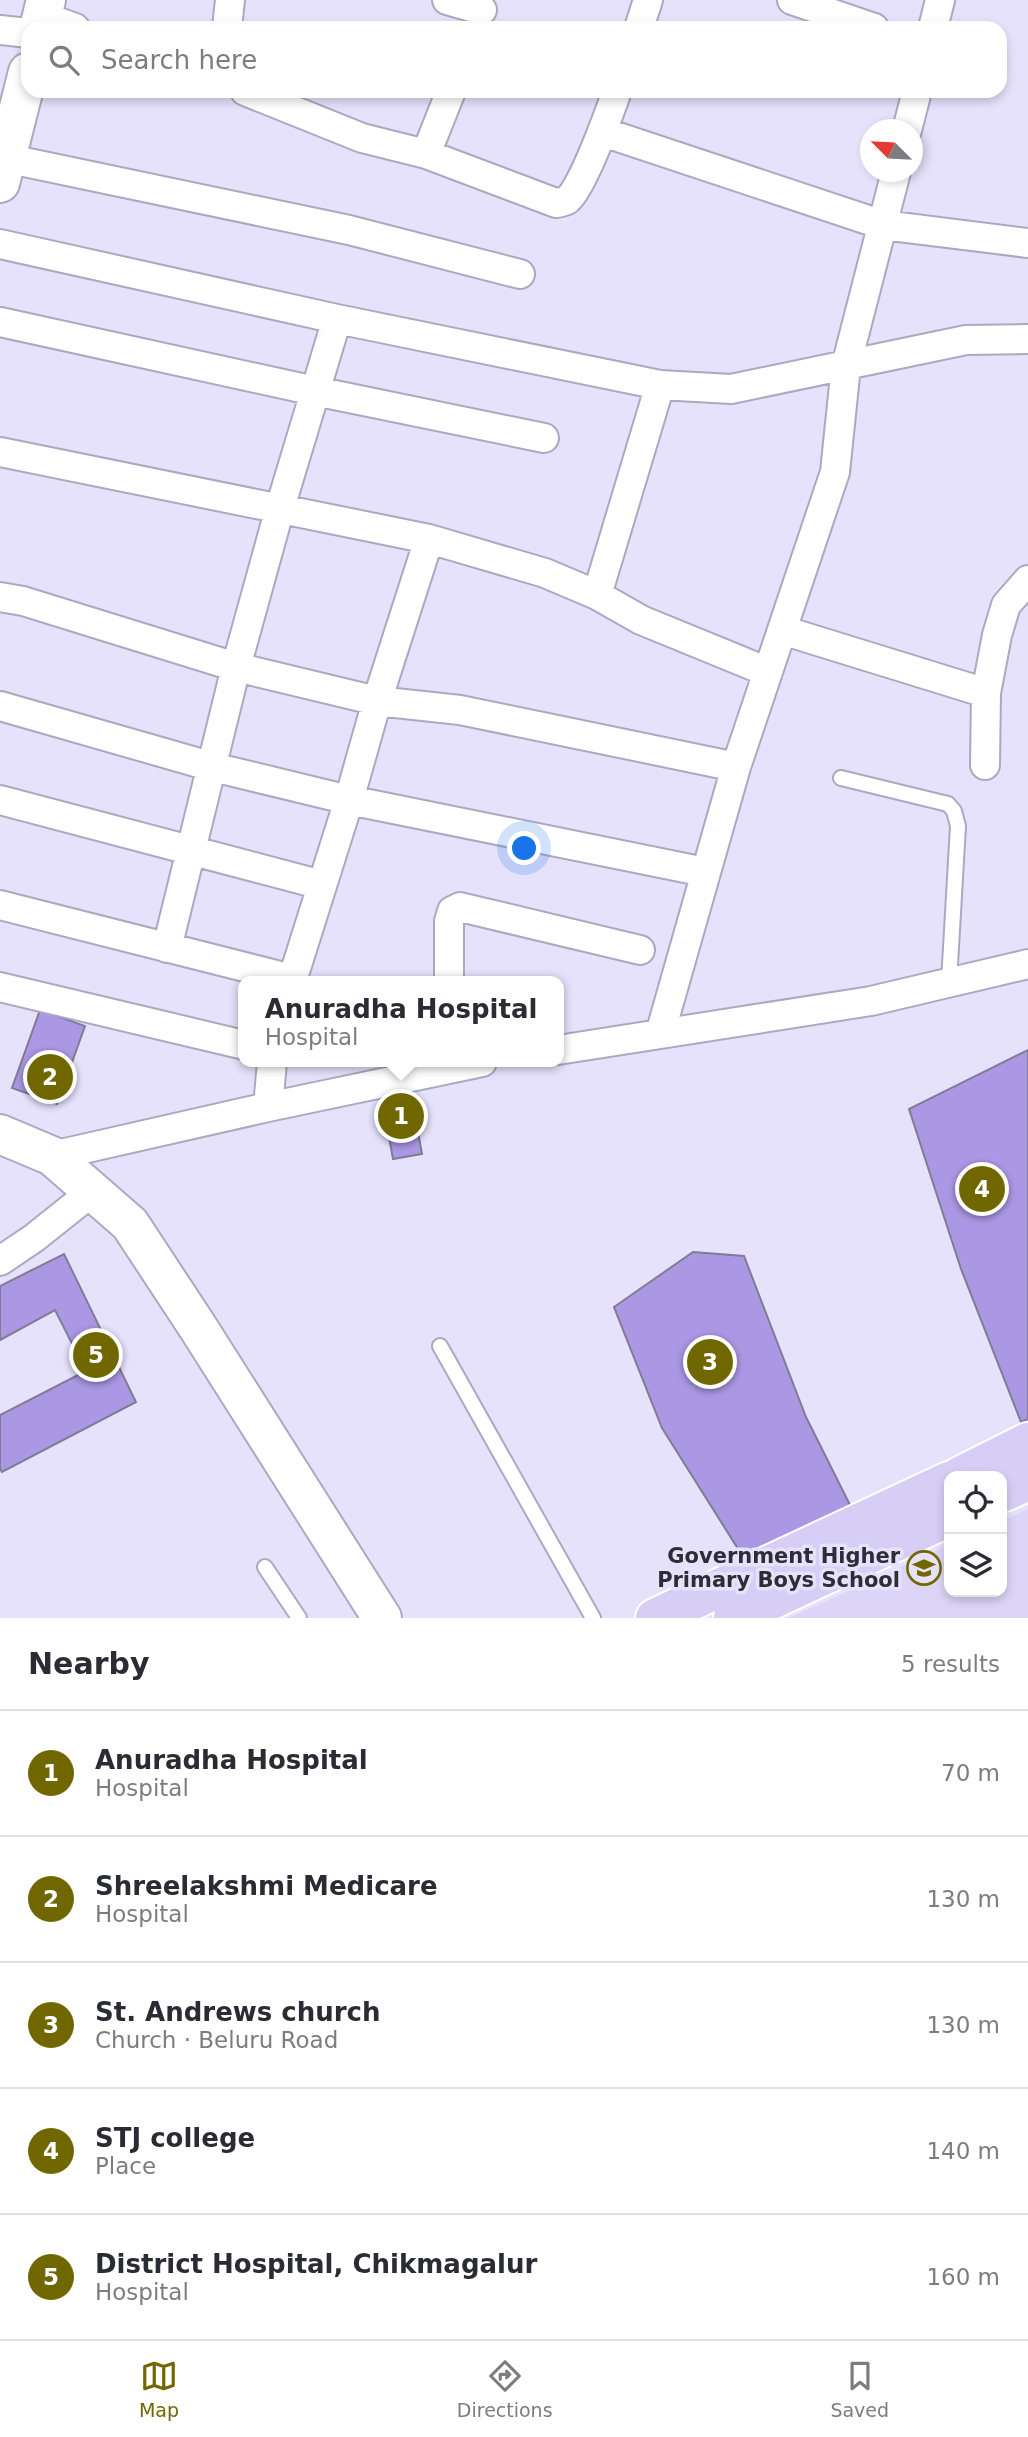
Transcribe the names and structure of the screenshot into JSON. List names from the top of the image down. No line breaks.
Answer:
{"places":{"school or university":["Government Higher Primary Boys School"]},"north":"top left","page":{"search":"Search here","popup":["Anuradha Hospital","Hospital"],"pins":["2","1","4","5","3"],"heading":["Nearby","5 results"],"list":[{"mark":"1","name":"Anuradha Hospital","note":"Hospital","value":"70 m"},{"mark":"2","name":"Shreelakshmi Medicare","note":"Hospital","value":"130 m"},{"mark":"3","name":"St. Andrews church","note":"Church · Beluru Road","value":"130 m"},{"mark":"4","name":"STJ college","note":"Place","value":"140 m"},{"mark":"5","name":"District Hospital, Chikmagalur","note":"Hospital","value":"160 m"}],"nav":["Map","Directions","Saved"]}}
